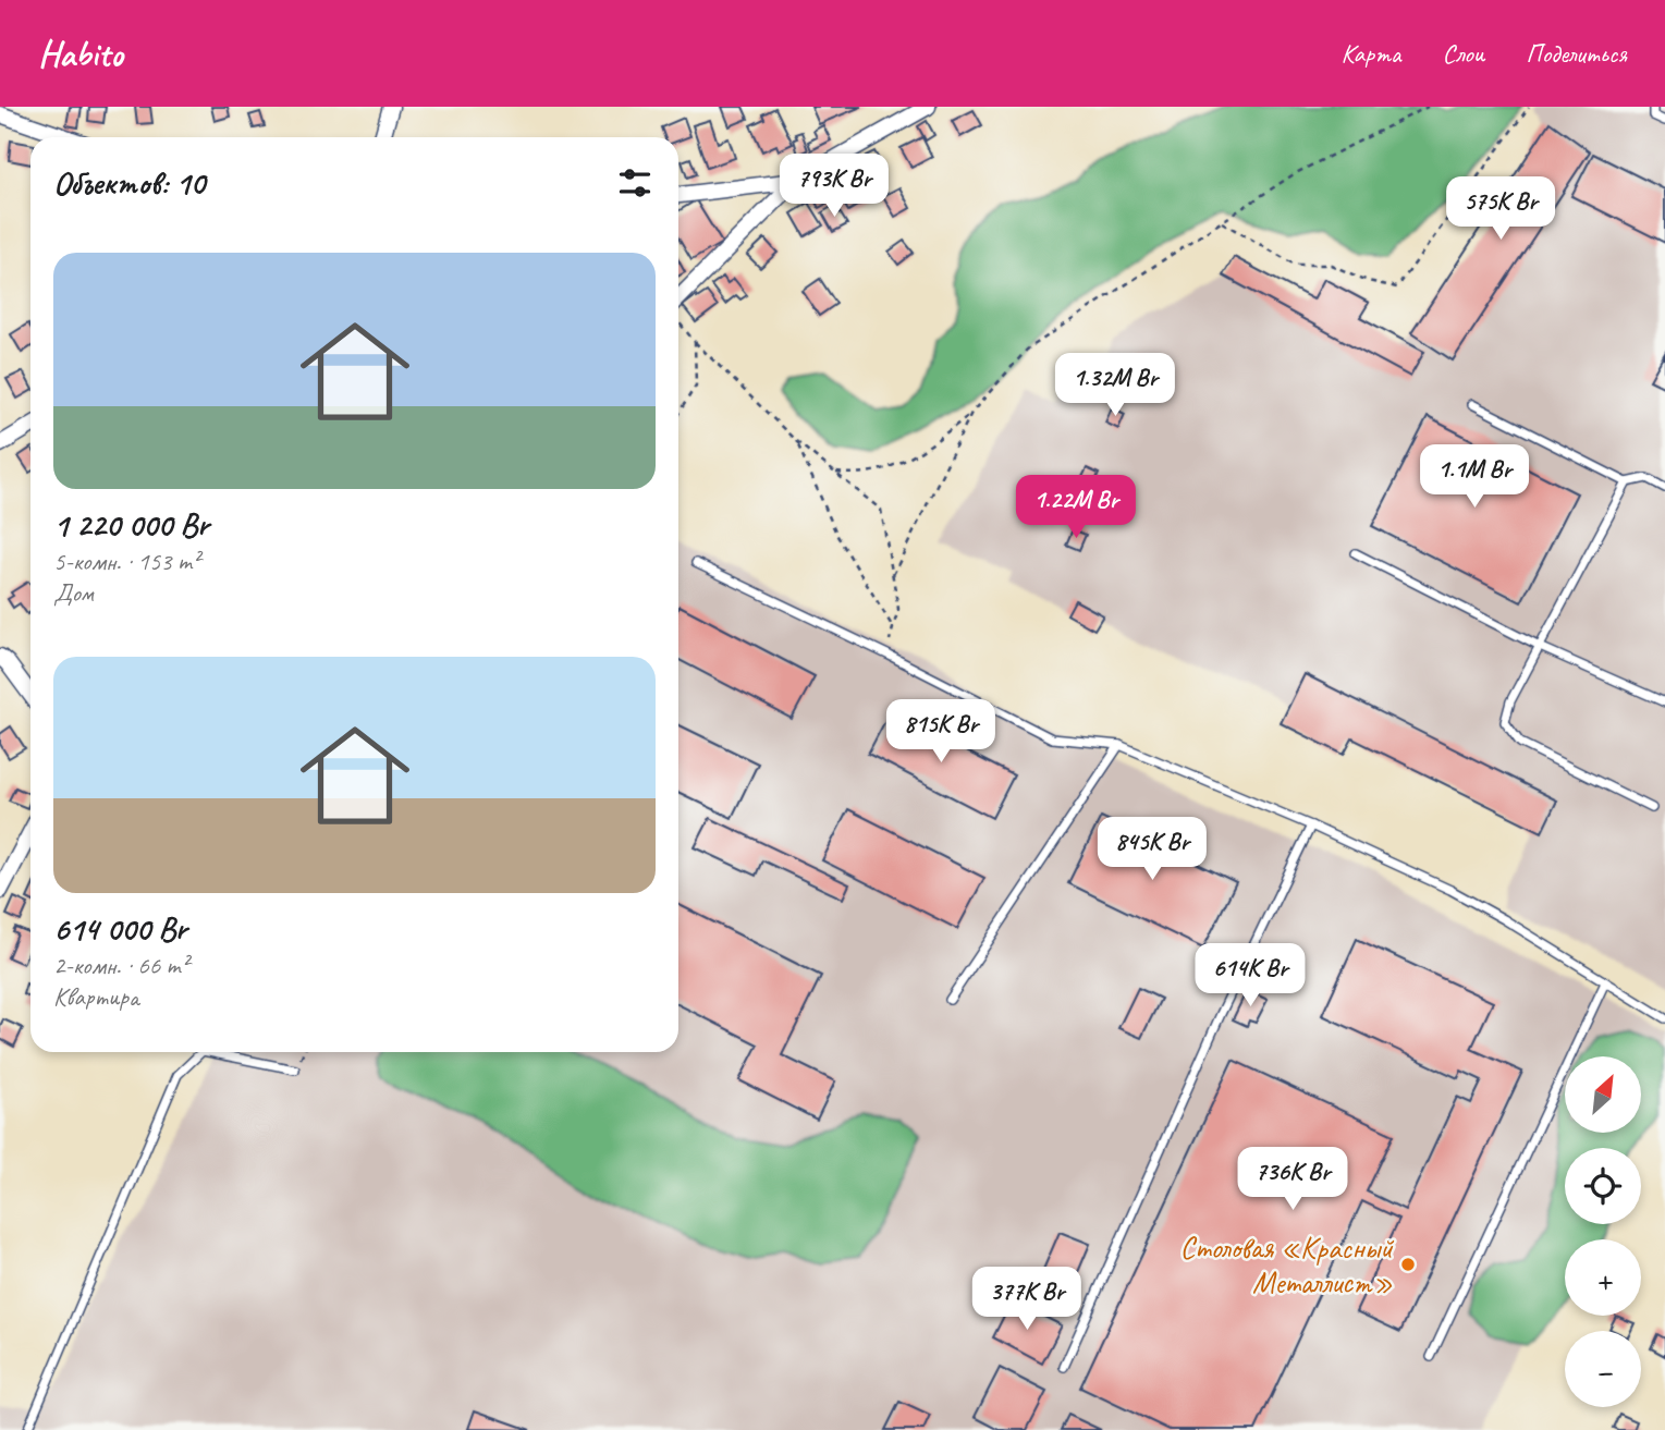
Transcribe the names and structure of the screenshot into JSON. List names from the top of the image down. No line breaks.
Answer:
{"places":["Столовая «Красный Металлист»"],"north":"top right","page":{"header":"Habito","nav":["Карта","Слои","Поделиться"],"heading":"Объектов: 10","price":["793K Br","575K Br","1.32M Br","1.1M Br","1.22M Br","815K Br","845K Br","614K Br","736K Br","377K Br"],"list":[{"name":"1 220 000 Br","note":"5-комн. · 153 m² · Дом"},{"name":"614 000 Br","note":"2-комн. · 66 m² · Квартира"}],"map_buttons":["+","−"]}}
